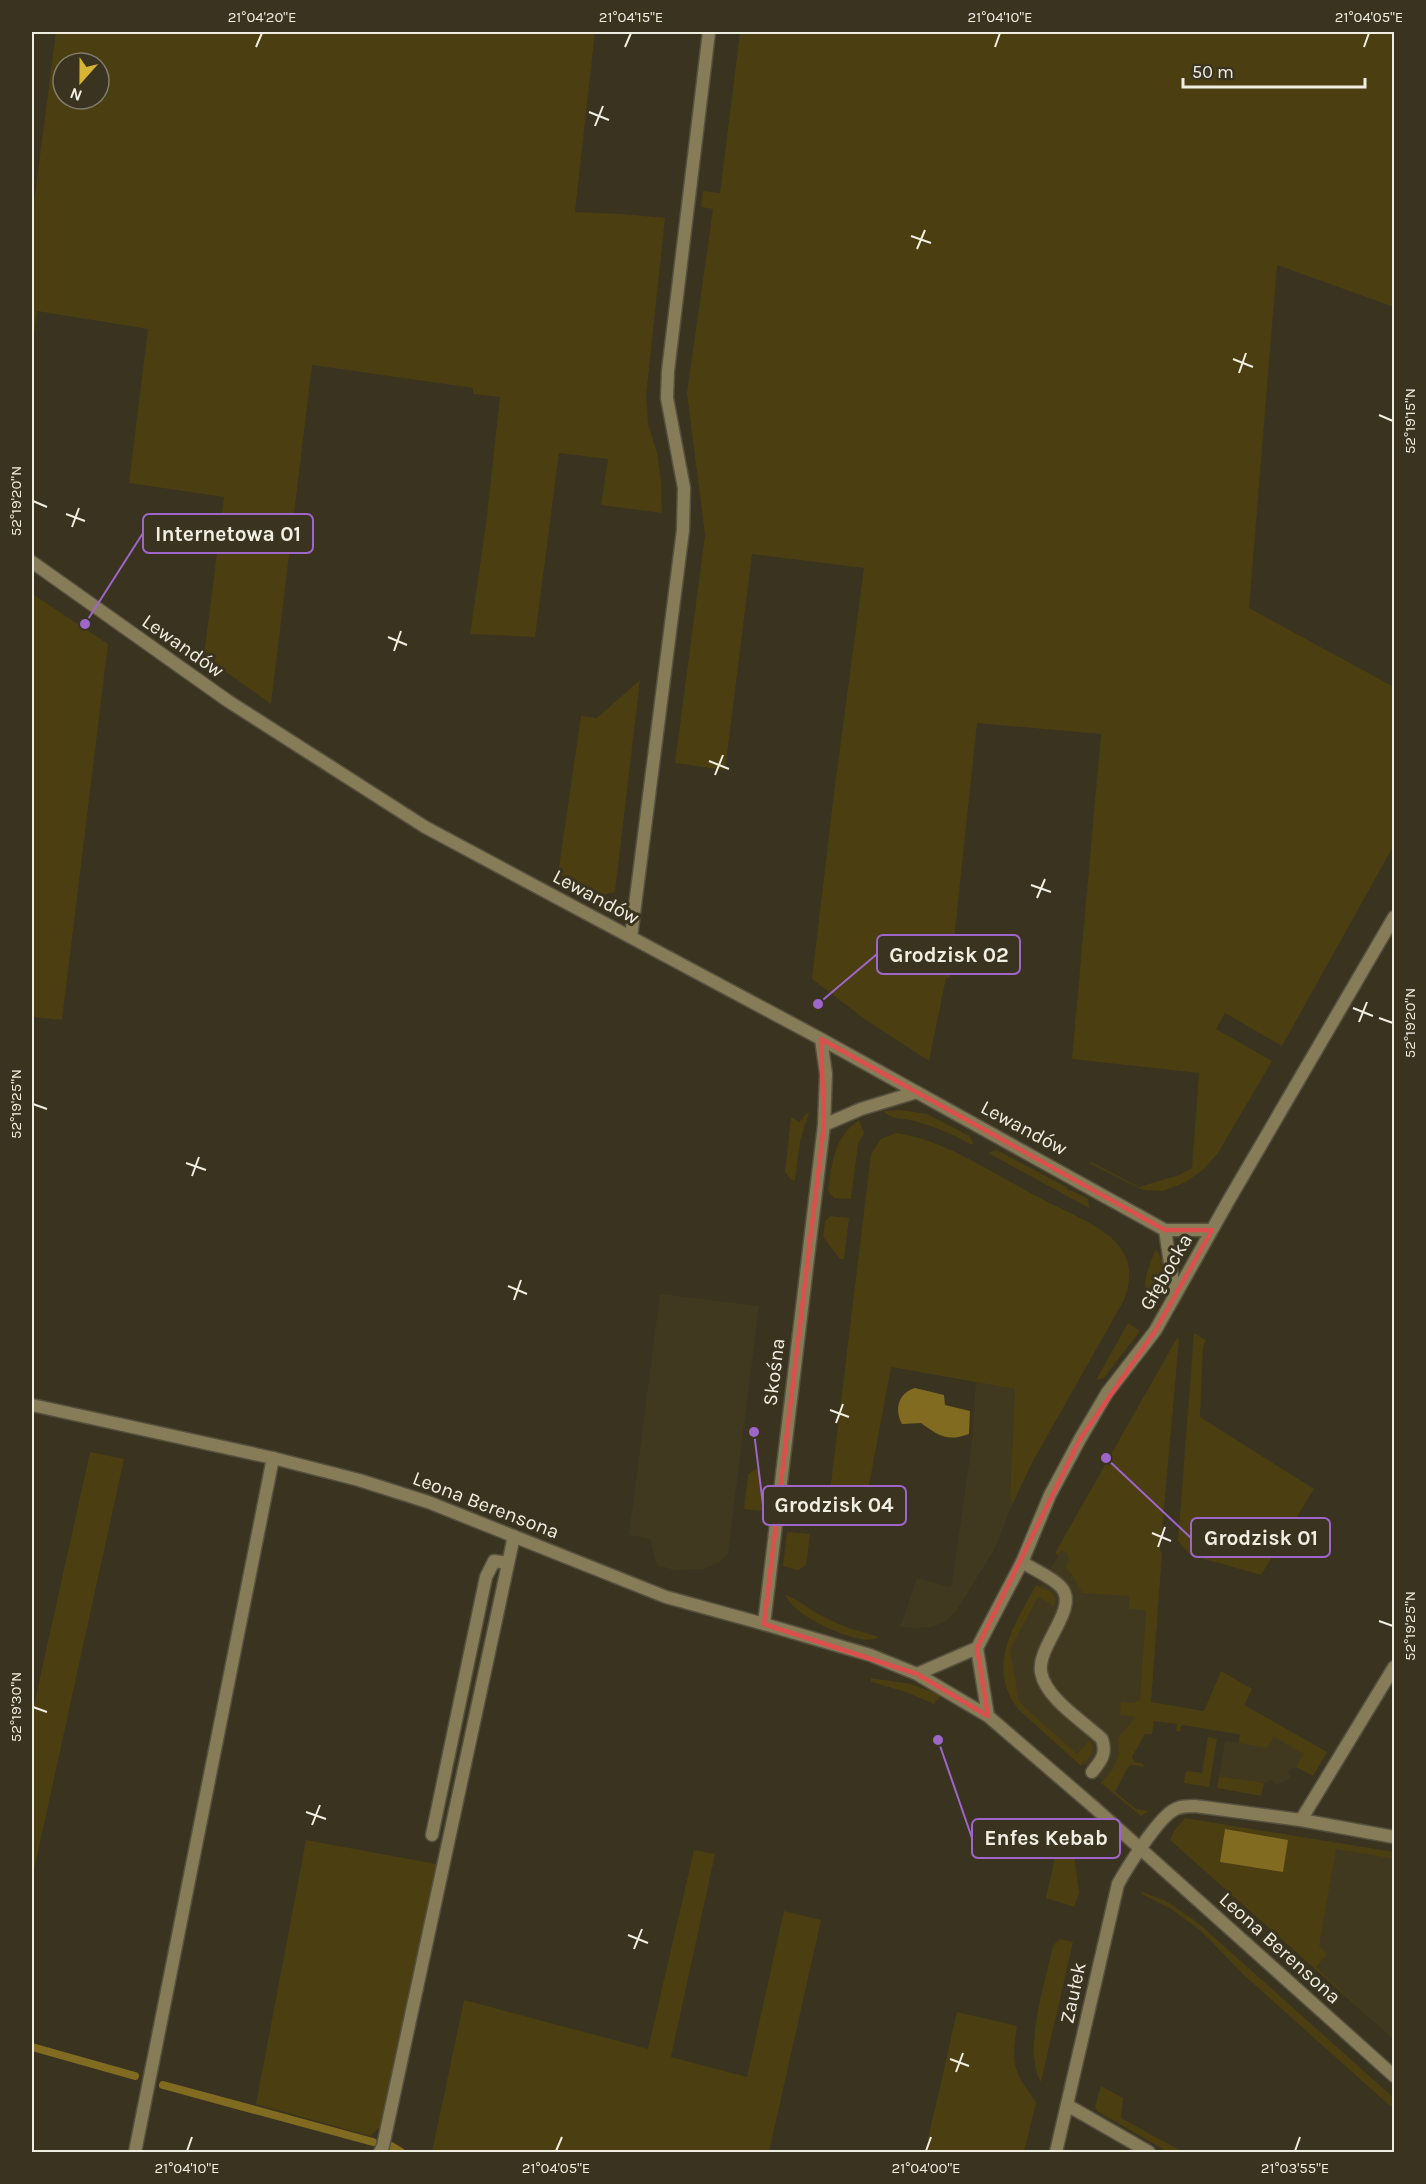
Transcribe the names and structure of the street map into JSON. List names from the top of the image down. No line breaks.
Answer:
{"streets":{"street":["Lewandów","Głębocka","Skośna","Leona Berensona","Zaułek"]},"crossings":[["Lewandów","Głębocka"],["Lewandów","Skośna"],["Skośna","Leona Berensona"],["Leona Berensona","Zaułek"]],"places":["Internetowa 01","Grodzisk 02","Grodzisk 04","Grodzisk 01","Enfes Kebab"],"scale_bar":"50 m","north":"bottom","coordinates":["21°04'20\"E","21°04'15\"E","21°04'10\"E","21°04'05\"E","52°19'15\"N","52°19'20\"N","52°19'25\"N","52°19'30\"N","21°04'00\"E","21°03'55\"E"]}
